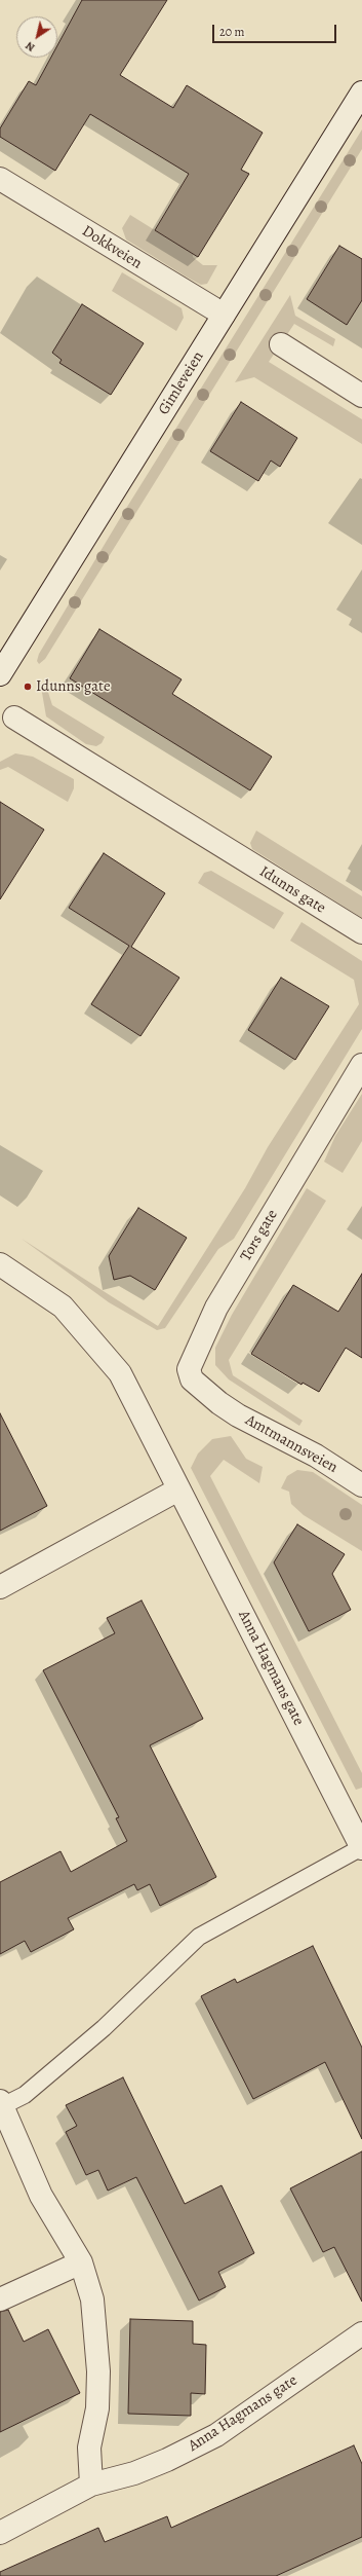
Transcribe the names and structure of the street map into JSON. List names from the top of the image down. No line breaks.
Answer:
{"streets":{"street":["Dokkveien","Gimleveien","Idunns gate","Tors gate","Amtmannsveien","Anna Hagmans gate"]},"crossings":[["Dokkveien","Gimleveien"],["Tors gate","Amtmannsveien"]],"places":["Idunns gate"],"scale_bar":"20 m","north":"bottom left"}
